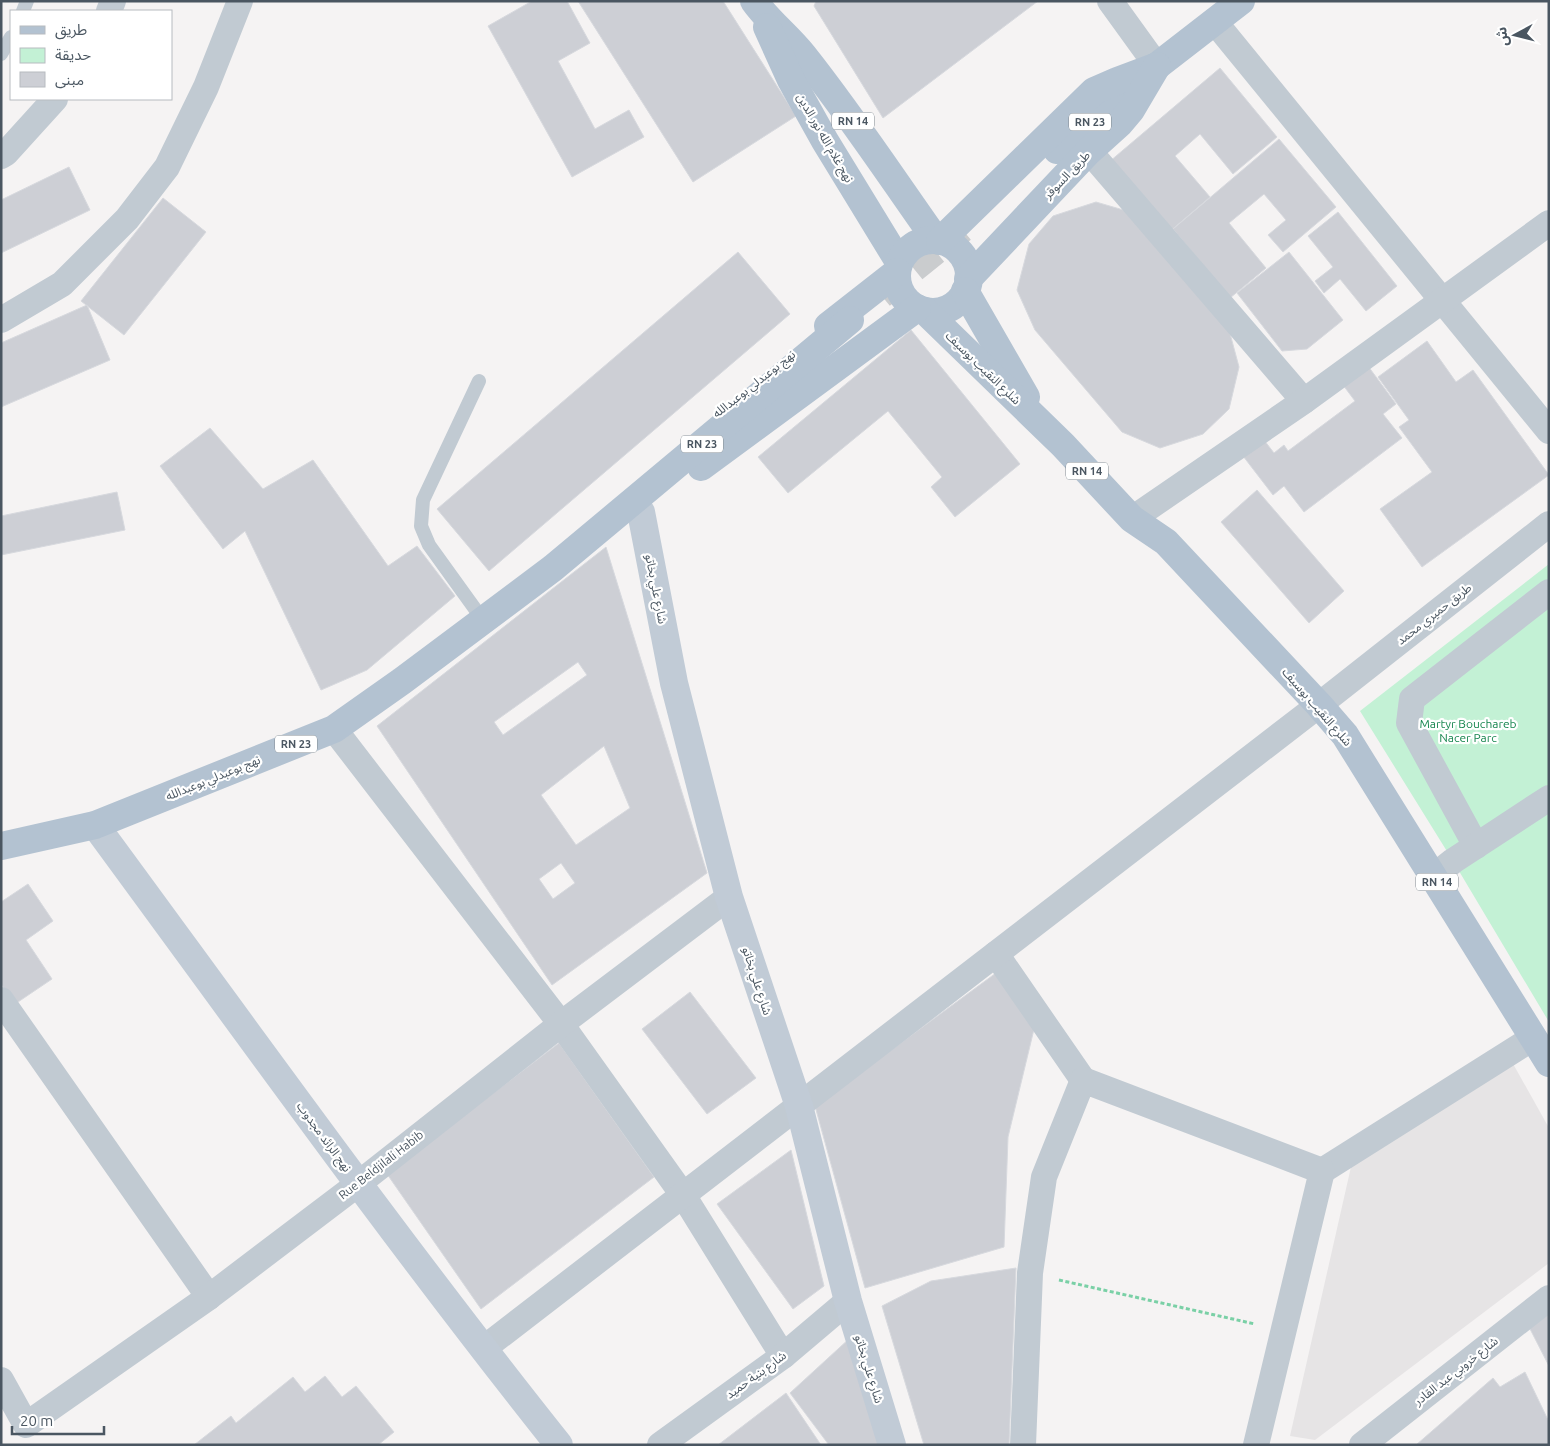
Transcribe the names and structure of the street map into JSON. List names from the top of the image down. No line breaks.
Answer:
{"streets":{"main road":["RN 14","RN 23","نهج غلام الله نور الدين","طريق السوقر","شلرع النقيب بوسيف","نهج بوعبدلي بوعبدالله"],"street":["شارع علي بخاتو","طريق حميري محمد","نهج الرائد مجدوب","Rue Beldjilali Habib","شارع خروبي عبد القادر","شارع بنية حميد"]},"crossings":[["نهج غلام الله نور الدين","طريق السوقر"],["نهج غلام الله نور الدين","شلرع النقيب بوسيف"],["نهج غلام الله نور الدين","نهج بوعبدلي بوعبدالله"],["طريق السوقر","شلرع النقيب بوسيف"],["طريق السوقر","نهج بوعبدلي بوعبدالله"],["شلرع النقيب بوسيف","نهج بوعبدلي بوعبدالله"],["شلرع النقيب بوسيف","طريق حميري محمد"],["نهج بوعبدلي بوعبدالله","شارع علي بخاتو"],["نهج بوعبدلي بوعبدالله","نهج الرائد مجدوب"],["شارع علي بخاتو","طريق حميري محمد"],["شارع علي بخاتو","Rue Beldjilali Habib"],["شارع علي بخاتو","شارع بنية حميد"],["طريق حميري محمد","نهج الرائد مجدوب"],["نهج الرائد مجدوب","Rue Beldjilali Habib"]],"parks":["Martyr Bouchareb Nacer Parc"],"legend":["طريق","حديقة","مبنى"],"scale_bar":"20 m","north":"left"}
